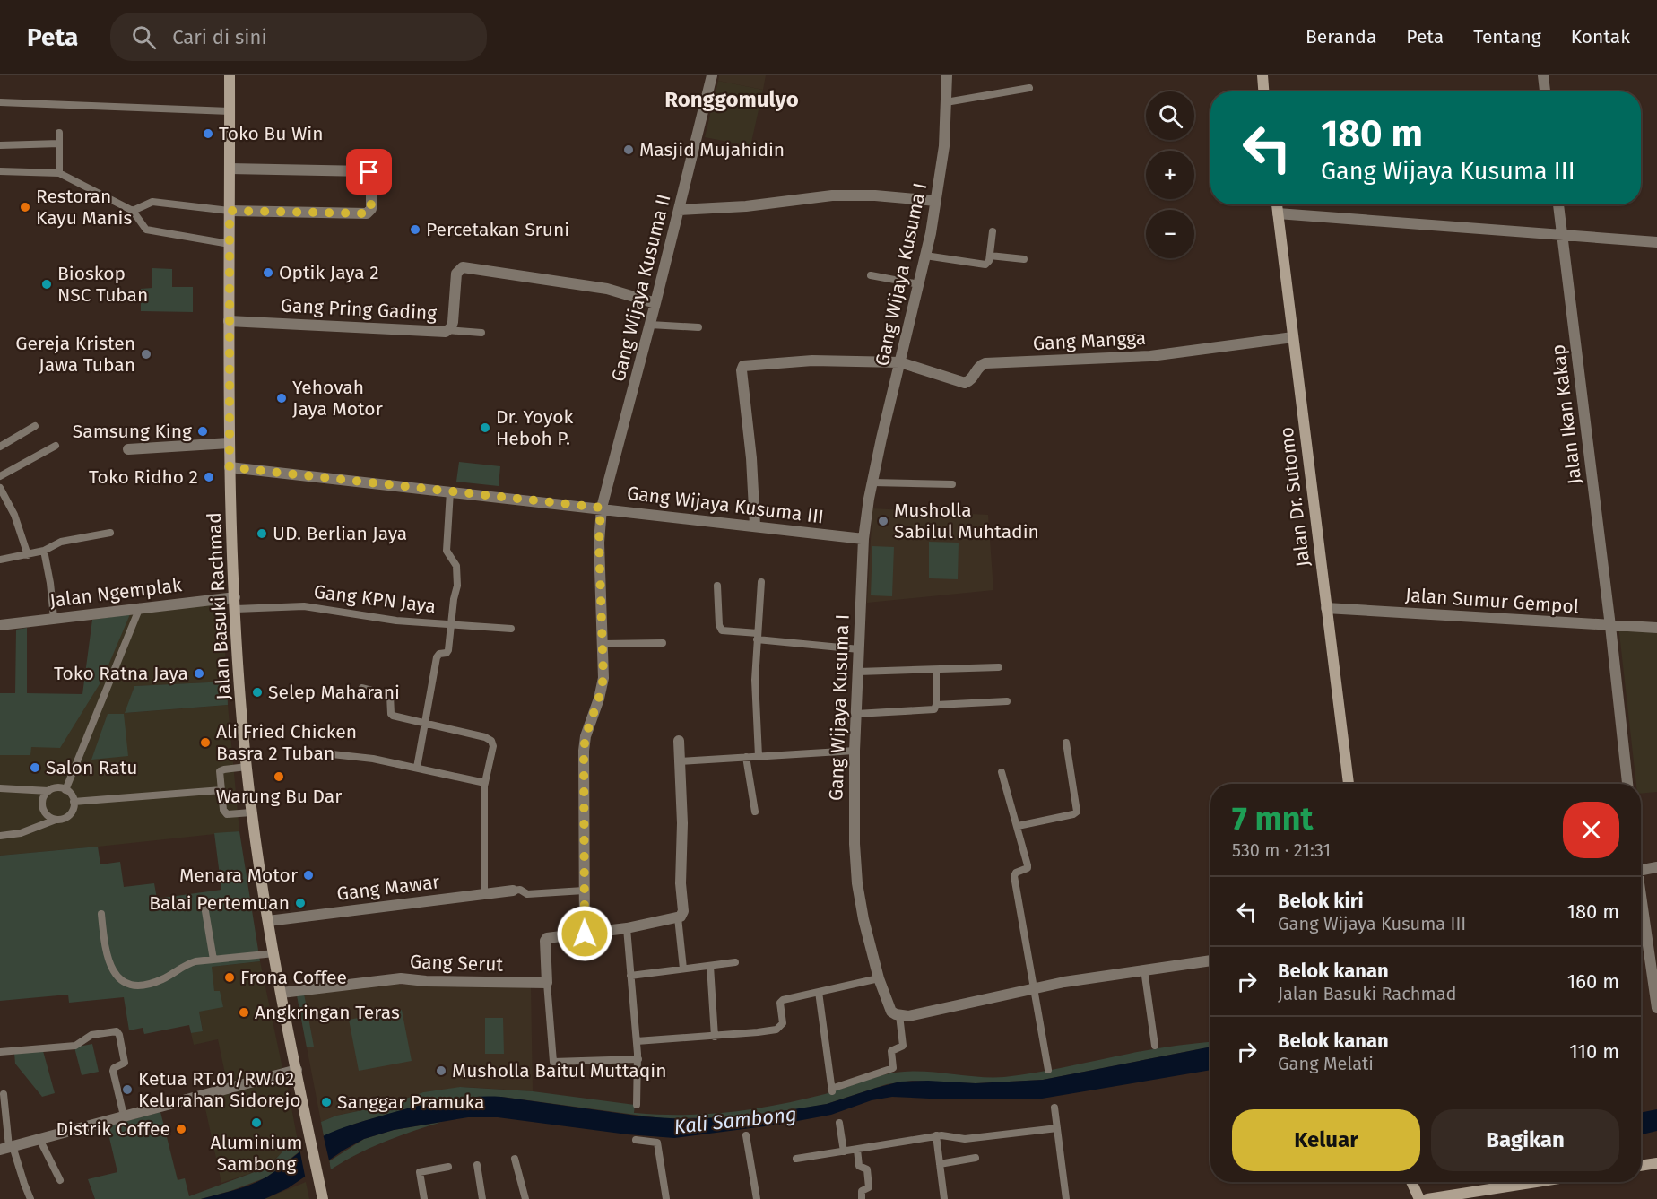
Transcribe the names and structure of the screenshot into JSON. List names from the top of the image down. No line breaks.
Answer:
{"streets":{"main road":["Jalan Dr. Sutomo","Jalan Basuki Rachmad"],"street":["Gang Wijaya Kusuma I","Gang Wijaya Kusuma II","Gang Pring Gading","Gang Mangga","Jalan Ikan Kakap","Gang Wijaya Kusuma III","Jalan Ngemplak","Jalan Sumur Gempol","Gang Mawar","Gang Serut"],"lane":["Gang KPN Jaya"]},"crossings":[["Gang Wijaya Kusuma I","Gang Mangga"],["Gang Wijaya Kusuma I","Gang Wijaya Kusuma III"],["Gang Wijaya Kusuma II","Gang Pring Gading"],["Gang Wijaya Kusuma II","Gang Wijaya Kusuma III"],["Gang Pring Gading","Jalan Basuki Rachmad"],["Gang Mangga","Jalan Dr. Sutomo"],["Jalan Ikan Kakap","Jalan Sumur Gempol"],["Jalan Dr. Sutomo","Jalan Sumur Gempol"],["Gang Wijaya Kusuma III","Jalan Basuki Rachmad"],["Jalan Ngemplak","Jalan Basuki Rachmad"],["Gang KPN Jaya","Jalan Basuki Rachmad"],["Jalan Basuki Rachmad","Gang Mawar"],["Jalan Basuki Rachmad","Gang Serut"]],"districts":["Ronggomulyo"],"water":["Kali Sambong"],"places":["Toko Bu Win","Masjid Mujahidin","Restoran Kayu Manis","Percetakan Sruni","Optik Jaya 2","Bioskop NSC Tuban","Gereja Kristen Jawa Tuban","Yehovah Jaya Motor","Dr. Yoyok Heboh P.","Samsung King","Toko Ridho 2","Musholla Sabilul Muhtadin","UD. Berlian Jaya","Toko Ratna Jaya","Selep Maharani","Ali Fried Chicken Basra 2 Tuban","Salon Ratu","Warung Bu Dar","Menara Motor","Balai Pertemuan","Frona Coffee","Angkringan Teras","Musholla Baitul Muttaqin","Ketua RT.01/RW.02 Kelurahan Sidorejo","Sanggar Pramuka","Aluminium Sambong","Distrik Coffee"],"page":{"header":"Peta","search":"Cari di sini","nav":["Beranda","Peta","Tentang","Kontak"],"map_buttons":["+","−"],"turn":["180 m","Gang Wijaya Kusuma III"],"heading":["7 mnt","530 m · 21:31"],"list":[{"name":"Belok kiri","note":"Gang Wijaya Kusuma III","value":"180 m"},{"name":"Belok kanan","note":"Jalan Basuki Rachmad","value":"160 m"},{"name":"Belok kanan","note":"Gang Melati","value":"110 m"}],"buttons":["Keluar","Bagikan"]}}
